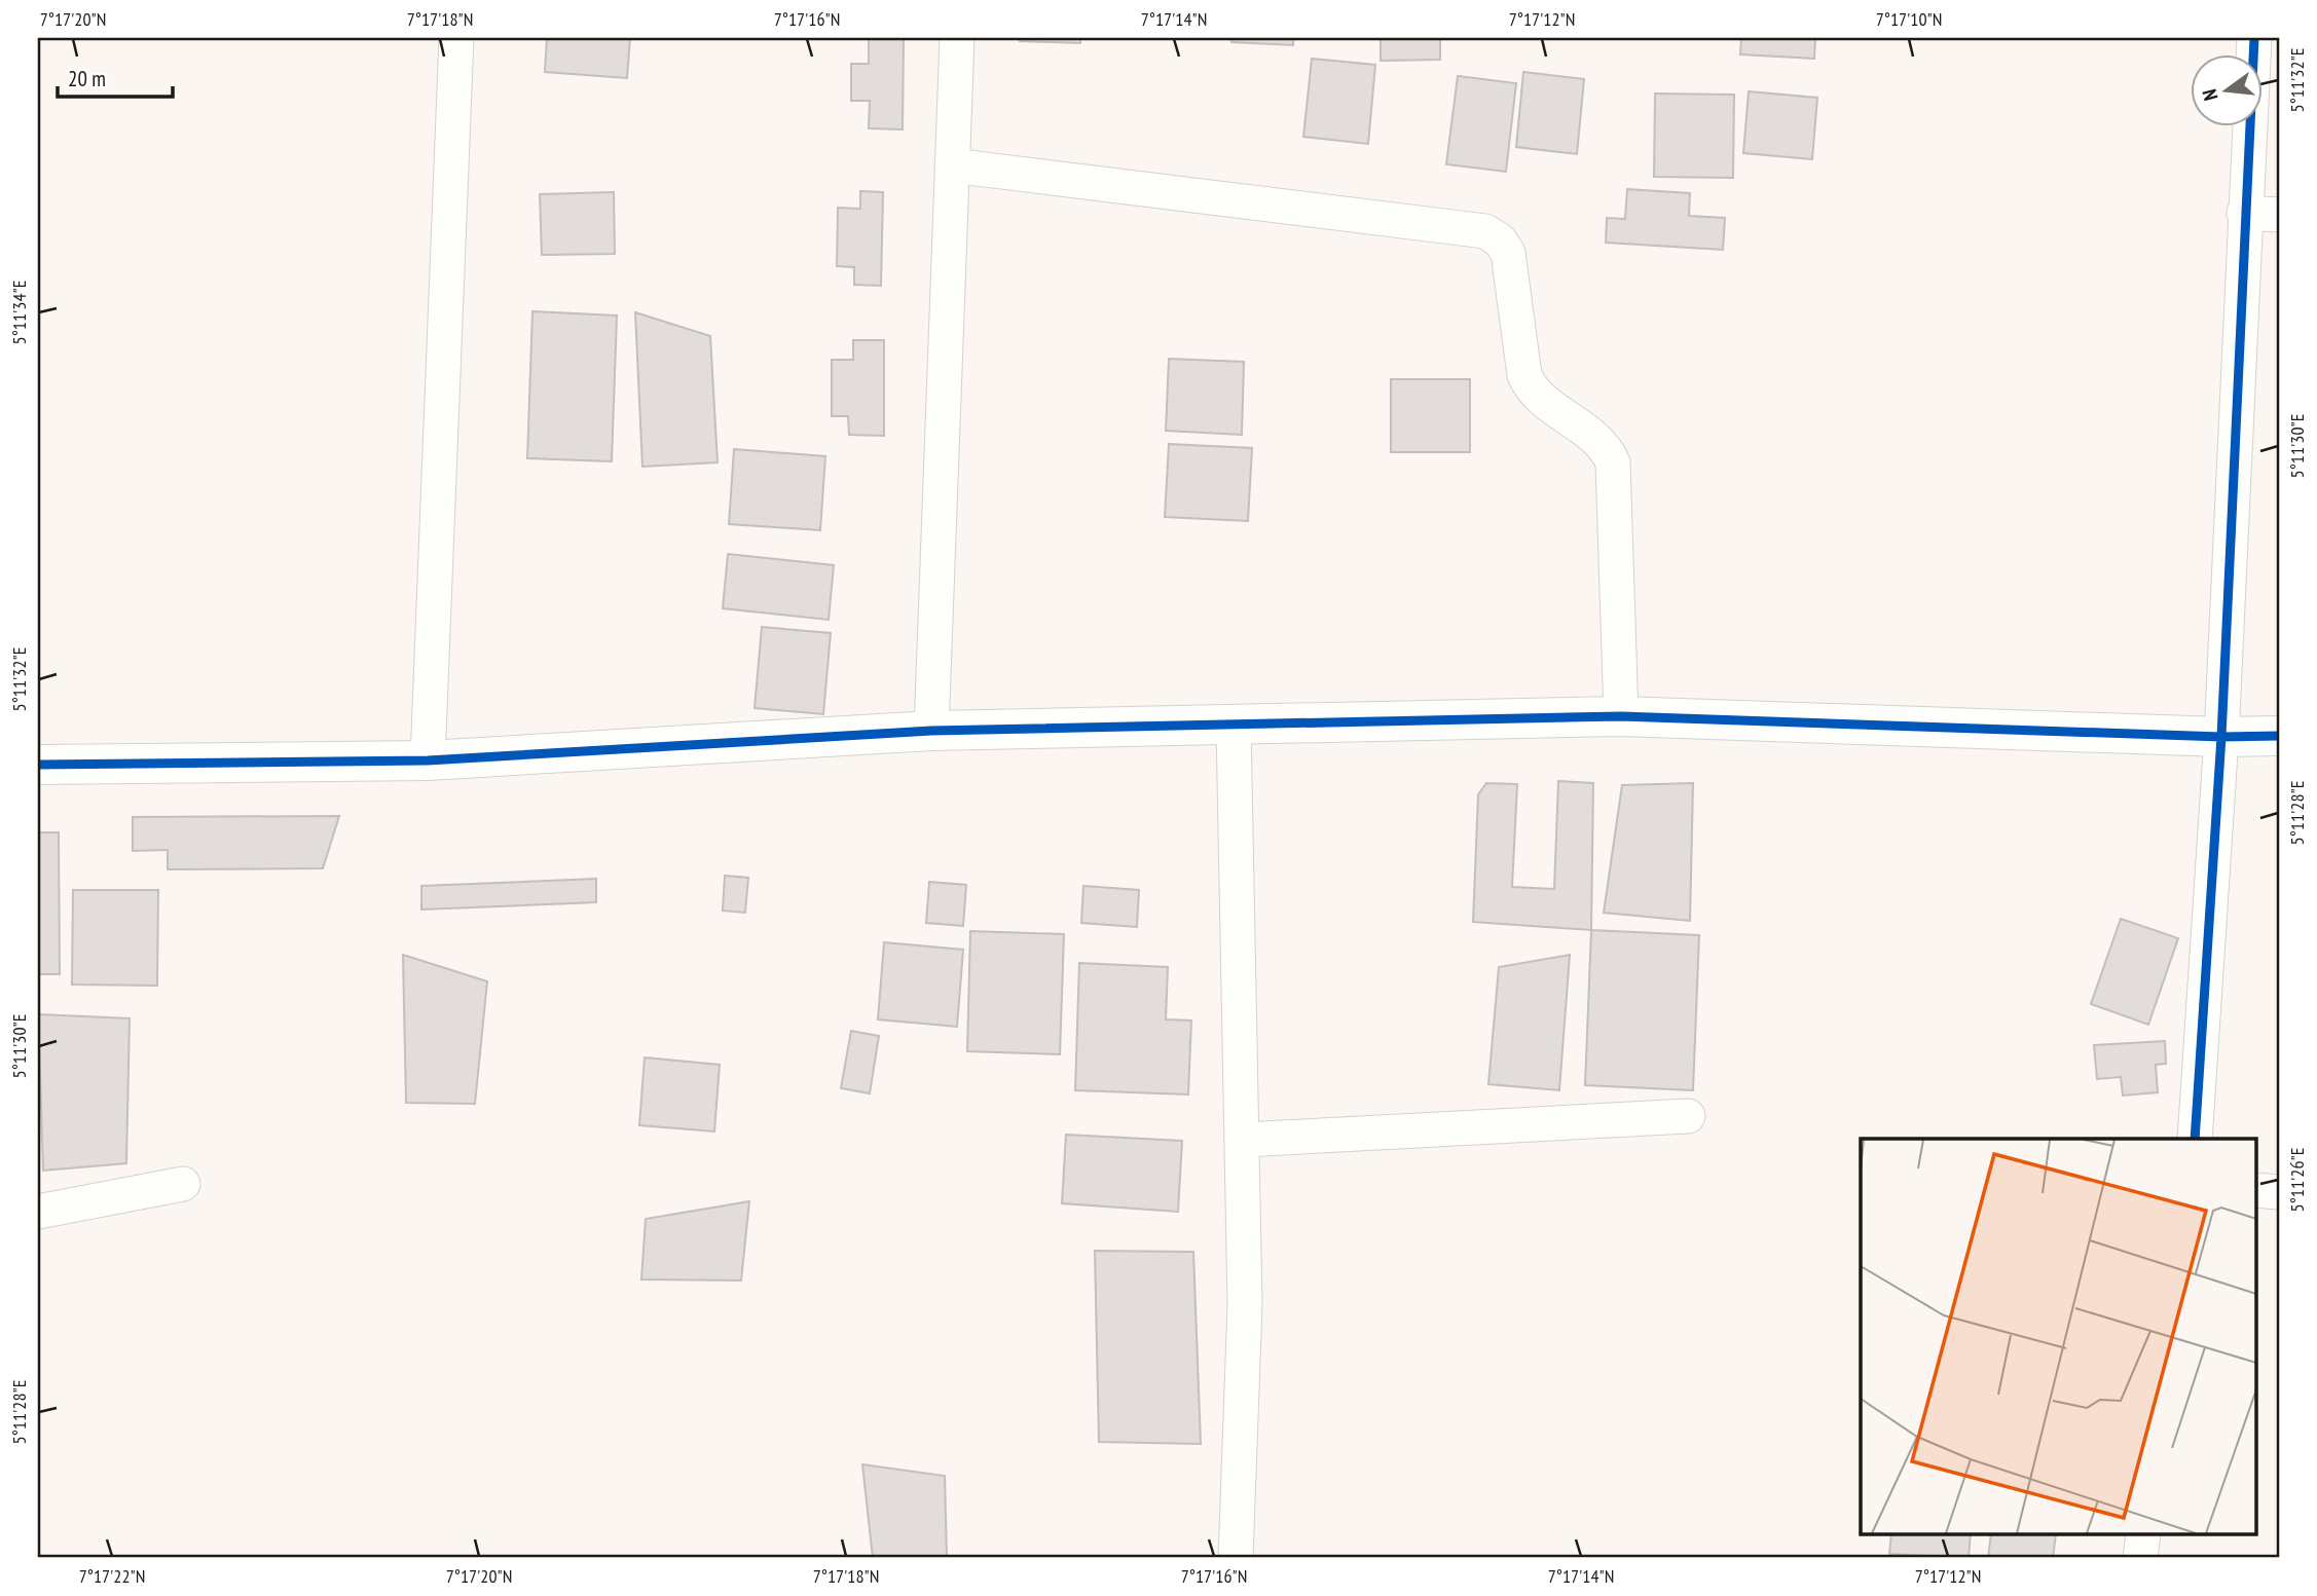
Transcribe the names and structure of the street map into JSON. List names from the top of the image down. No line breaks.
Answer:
{"scale_bar":"20 m","north":"left","coordinates":["7°17'20\"N","7°17'18\"N","7°17'16\"N","7°17'14\"N","7°17'12\"N","7°17'10\"N","5°11'32\"E","5°11'34\"E","5°11'30\"E","5°11'28\"E","5°11'26\"E","7°17'22\"N"]}
